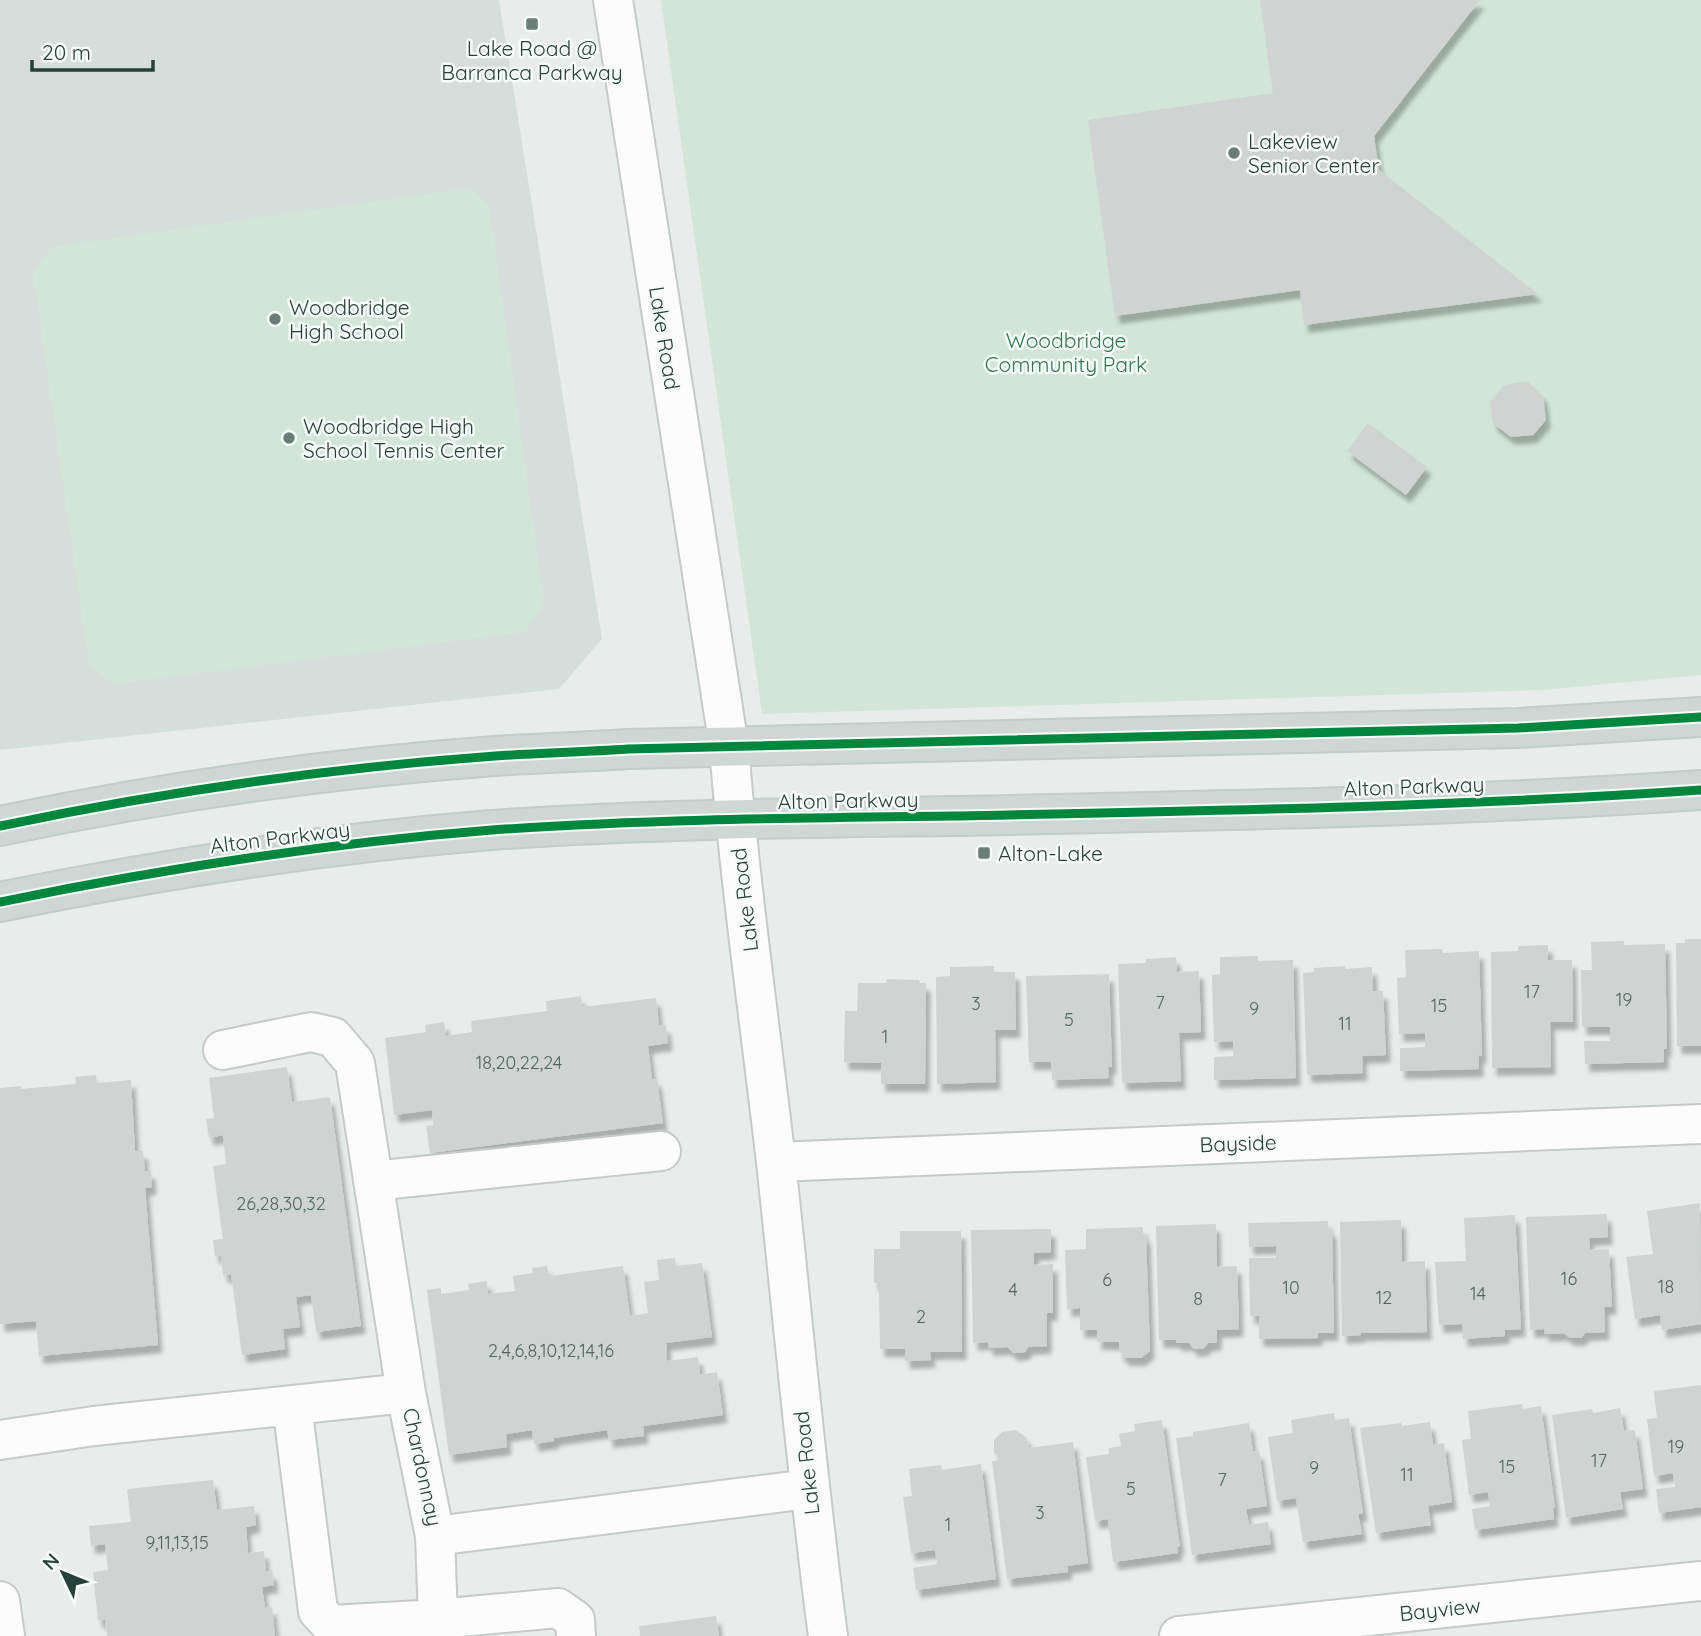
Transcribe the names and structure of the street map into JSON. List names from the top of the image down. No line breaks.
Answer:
{"streets":{"main road":["Alton Parkway"],"street":["Lake Road","Bayside","Chardonnay","Bayview"]},"crossings":[["Lake Road","Alton Parkway"],["Lake Road","Bayside"],["Lake Road","Chardonnay"]],"parks":["Woodbridge Community Park"],"places":{"transit":["Lake Road @ Barranca Parkway","Alton-Lake"],"other":["Lakeview Senior Center","Woodbridge High School","Woodbridge High School Tennis Center"]},"house_numbers":["17","19","7","3","15","9","5","11","1","18,20,22,24","26,28,30,32","16","6","18","10","4","14","12","8","2","2,4,6,8,10,12,14,16","19","17","15","9","11","7","5","3","1","9,11,13,15"],"scale_bar":"20 m","north":"top left"}
